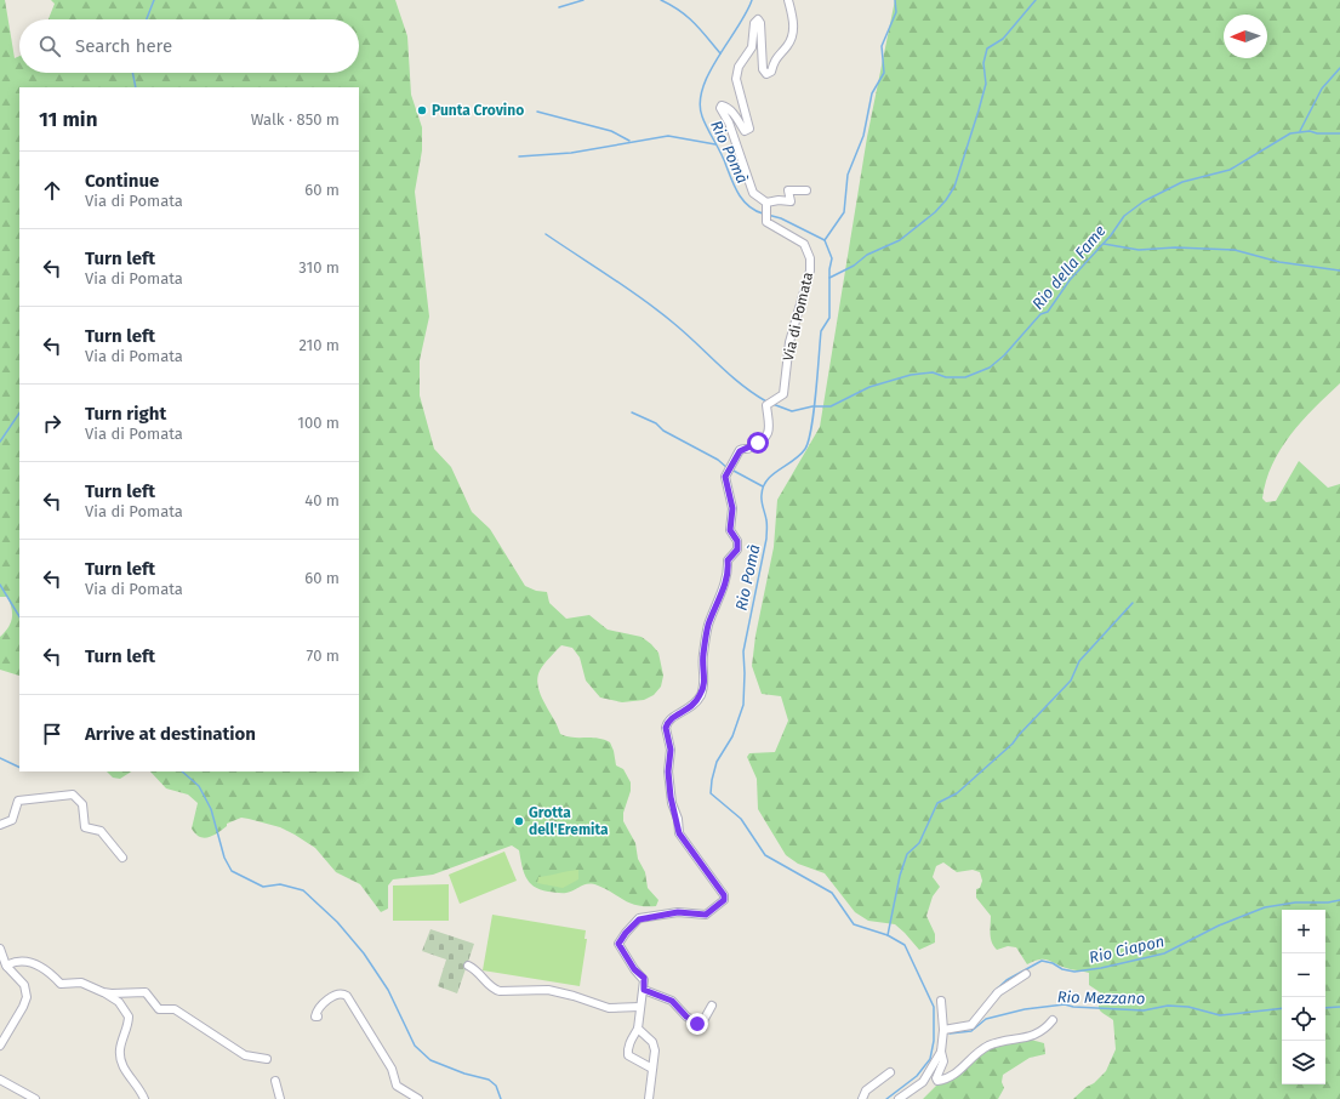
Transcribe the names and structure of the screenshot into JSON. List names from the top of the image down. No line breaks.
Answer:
{"streets":{"street":["Via di Pomata"]},"water":["Rio Pomà","Rio della Fame","Rio Ciapon","Rio Mezzano"],"places":["Punta Crovino","Grotta dell'Eremita"],"north":"left","page":{"search":"Search here","heading":["11 min","Walk · 850 m"],"list":[["Continue","Via di Pomata","60 m"],["Turn left","Via di Pomata","310 m"],["Turn left","Via di Pomata","210 m"],["Turn right","Via di Pomata","100 m"],["Turn left","Via di Pomata","40 m"],["Turn left","Via di Pomata","60 m"],["Turn left","70 m"],"Arrive at destination"],"map_buttons":["+","−"]}}
